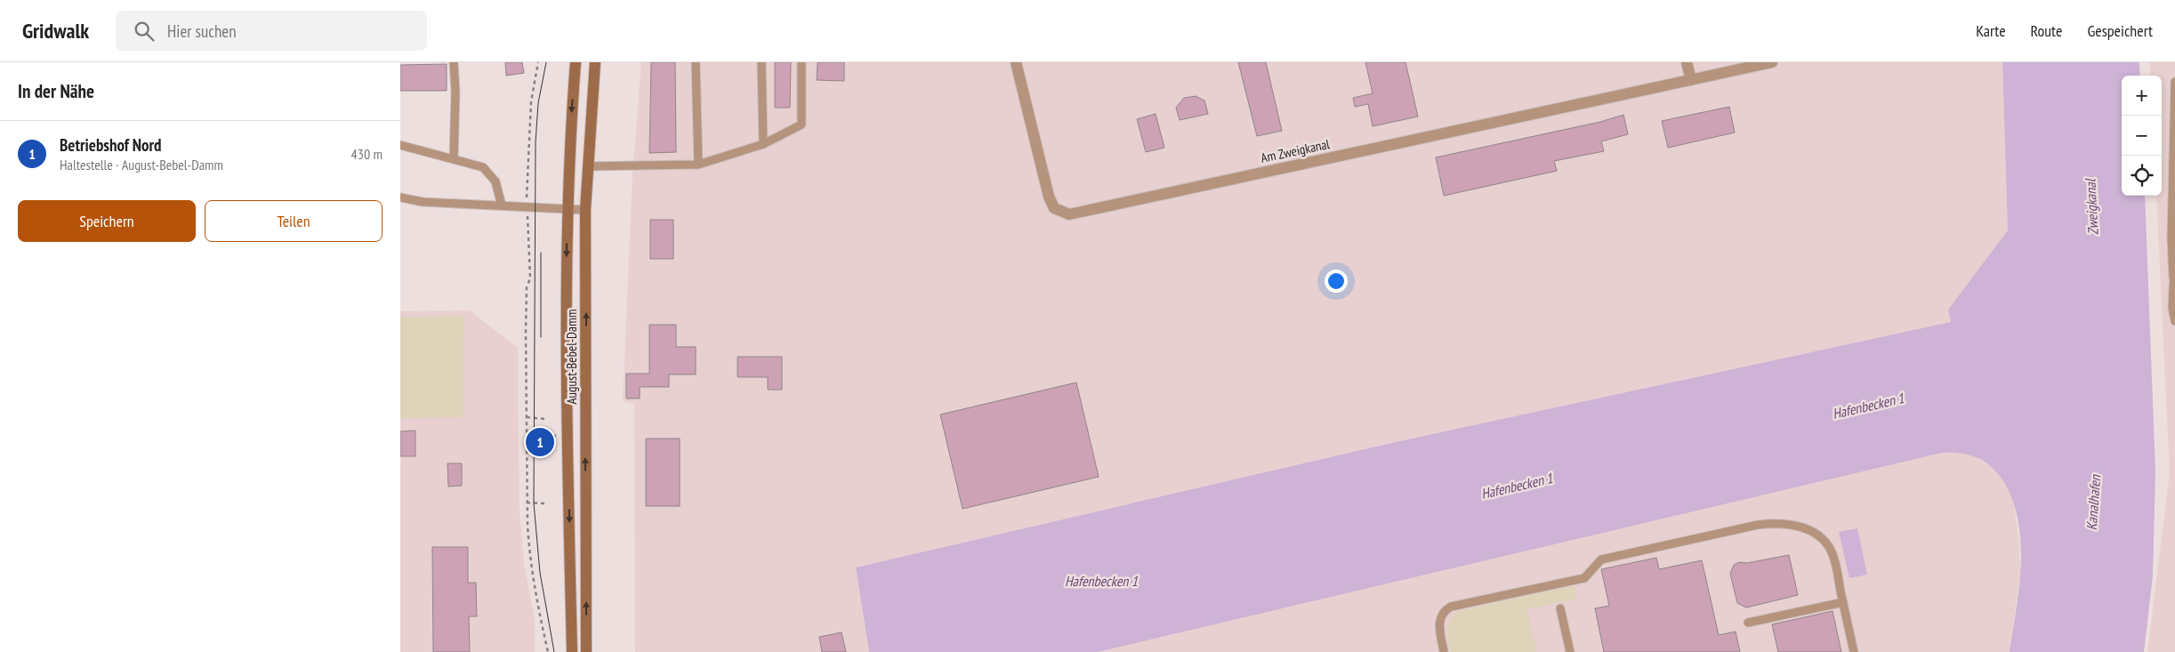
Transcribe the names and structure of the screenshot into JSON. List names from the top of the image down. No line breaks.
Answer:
{"streets":{"main road":["August-Bebel-Damm"],"street":["Am Zweigkanal"]},"water":["Zweigkanal","Hafenbecken 1","Kanalhafen"],"page":{"header":"Gridwalk","search":"Hier suchen","nav":["Karte","Route","Gespeichert"],"heading":"In der Nähe","map_buttons":["+","−"],"list":[{"mark":"1","name":"Betriebshof Nord","note":"Haltestelle · August-Bebel-Damm","value":"430 m"}],"buttons":["Speichern","Teilen"],"pins":"1"}}
